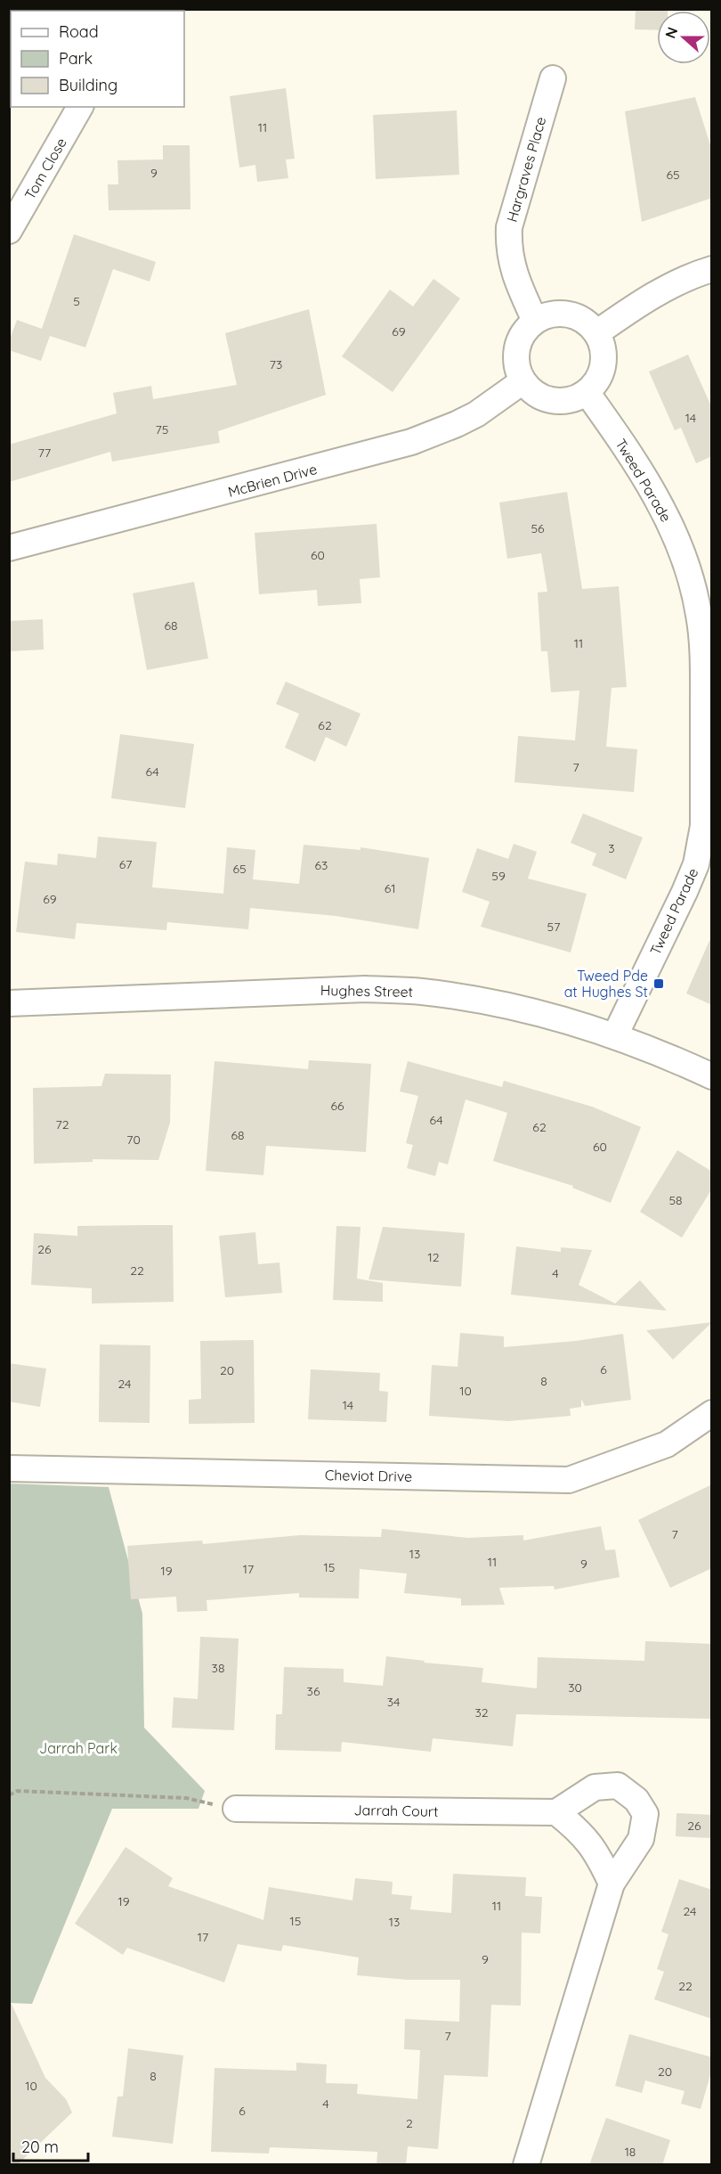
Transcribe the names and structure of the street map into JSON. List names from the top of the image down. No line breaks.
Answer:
{"streets":{"street":["Tom Close","Hargraves Place","McBrien Drive","Tweed Parade","Hughes Street","Cheviot Drive","Jarrah Court"]},"crossings":[["Hargraves Place","McBrien Drive"],["Hargraves Place","Tweed Parade"],["McBrien Drive","Tweed Parade"],["Tweed Parade","Hughes Street"]],"parks":["Jarrah Park"],"places":{"transit":["Tweed Pde at Hughes St"]},"house_numbers":["11","9","65","5","69","73","14","75","77","56","60","68","11","62","7","64","3","67","63","65","59","61","69","57","66","64","72","62","68","70","60","58","26","12","22","4","6","20","8","24","10","14","7","13","11","9","15","17","19","38","30","36","34","32","26","19","11","24","15","13","17","9","22","7","20","8","10","4","6","2","18"],"legend":["Road","Park","Building"],"scale_bar":"20 m","north":"left"}
